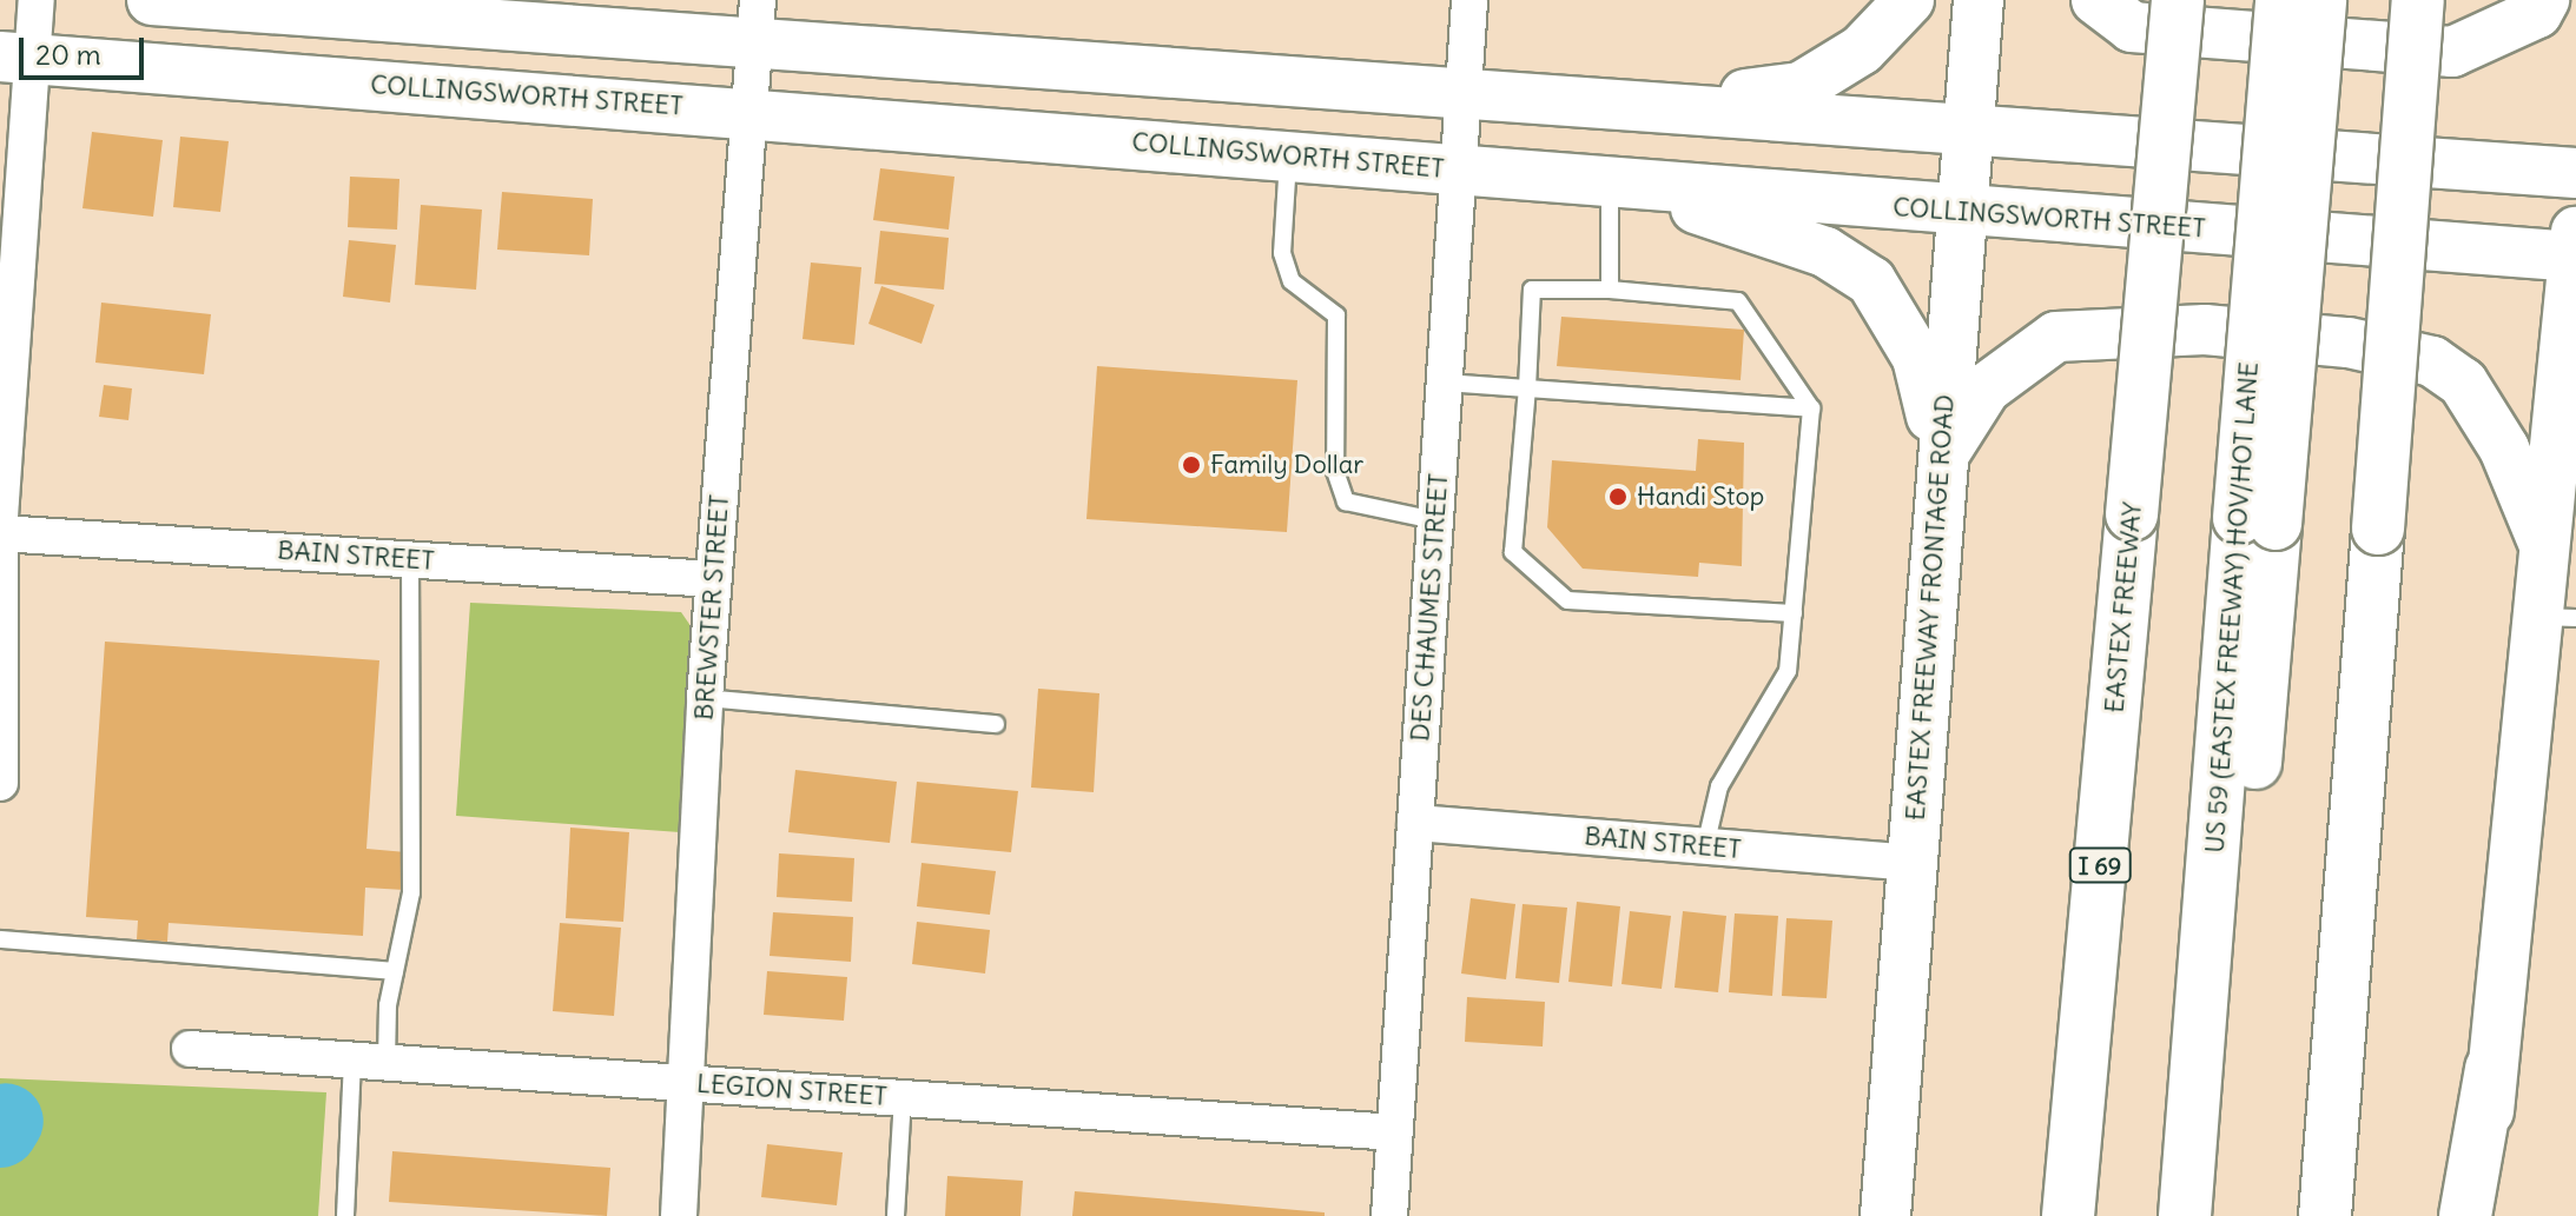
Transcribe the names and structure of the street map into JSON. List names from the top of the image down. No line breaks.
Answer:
{"streets":{"highway":["EASTEX FREEWAY","US 59 (EASTEX FREEWAY) HOV/HOT LANE","I 69"],"main road":["COLLINGSWORTH STREET","EASTEX FREEWAY FRONTAGE ROAD"],"street":["BAIN STREET","BREWSTER STREET","DES CHAUMES STREET","LEGION STREET"]},"crossings":[["COLLINGSWORTH STREET","BREWSTER STREET"],["COLLINGSWORTH STREET","DES CHAUMES STREET"],["COLLINGSWORTH STREET","EASTEX FREEWAY FRONTAGE ROAD"],["BAIN STREET","BREWSTER STREET"],["BAIN STREET","DES CHAUMES STREET"],["BAIN STREET","EASTEX FREEWAY FRONTAGE ROAD"],["BREWSTER STREET","LEGION STREET"],["DES CHAUMES STREET","LEGION STREET"]],"places":["Family Dollar","Handi Stop"],"scale_bar":"20 m"}
